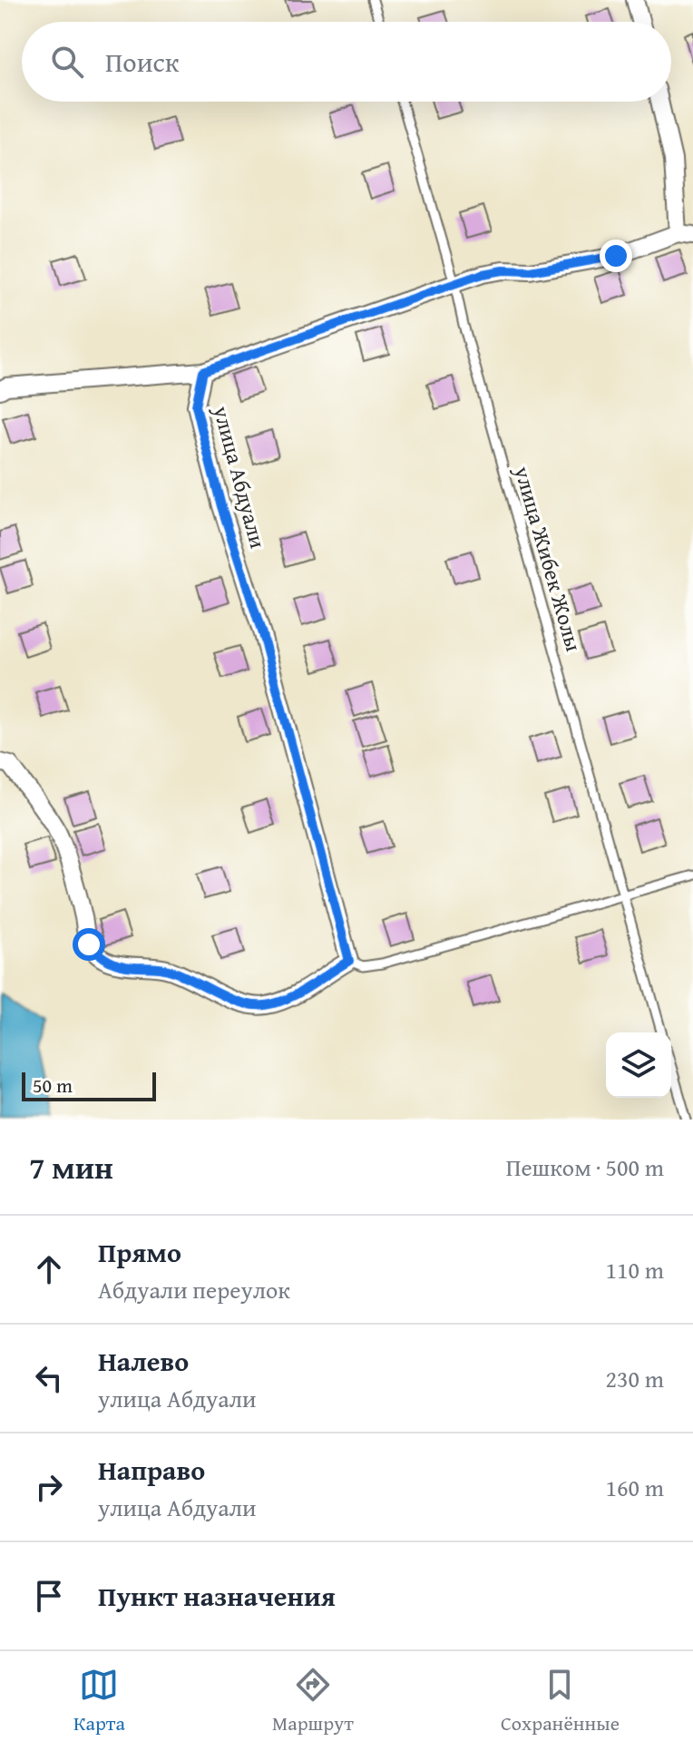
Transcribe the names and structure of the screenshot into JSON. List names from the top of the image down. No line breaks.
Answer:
{"streets":{"street":["улица Абдуали"],"lane":["улица Жибек Жолы"]},"scale_bar":"50 m","page":{"search":"Поиск","scale":"50 m","heading":["7 мин","Пешком · 500 m"],"list":[["Прямо","Абдуали переулок","110 m"],["Налево","улица Абдуали","230 m"],["Направо","улица Абдуали","160 m"],"Пункт назначения"],"nav":["Карта","Маршрут","Сохранённые"]}}
